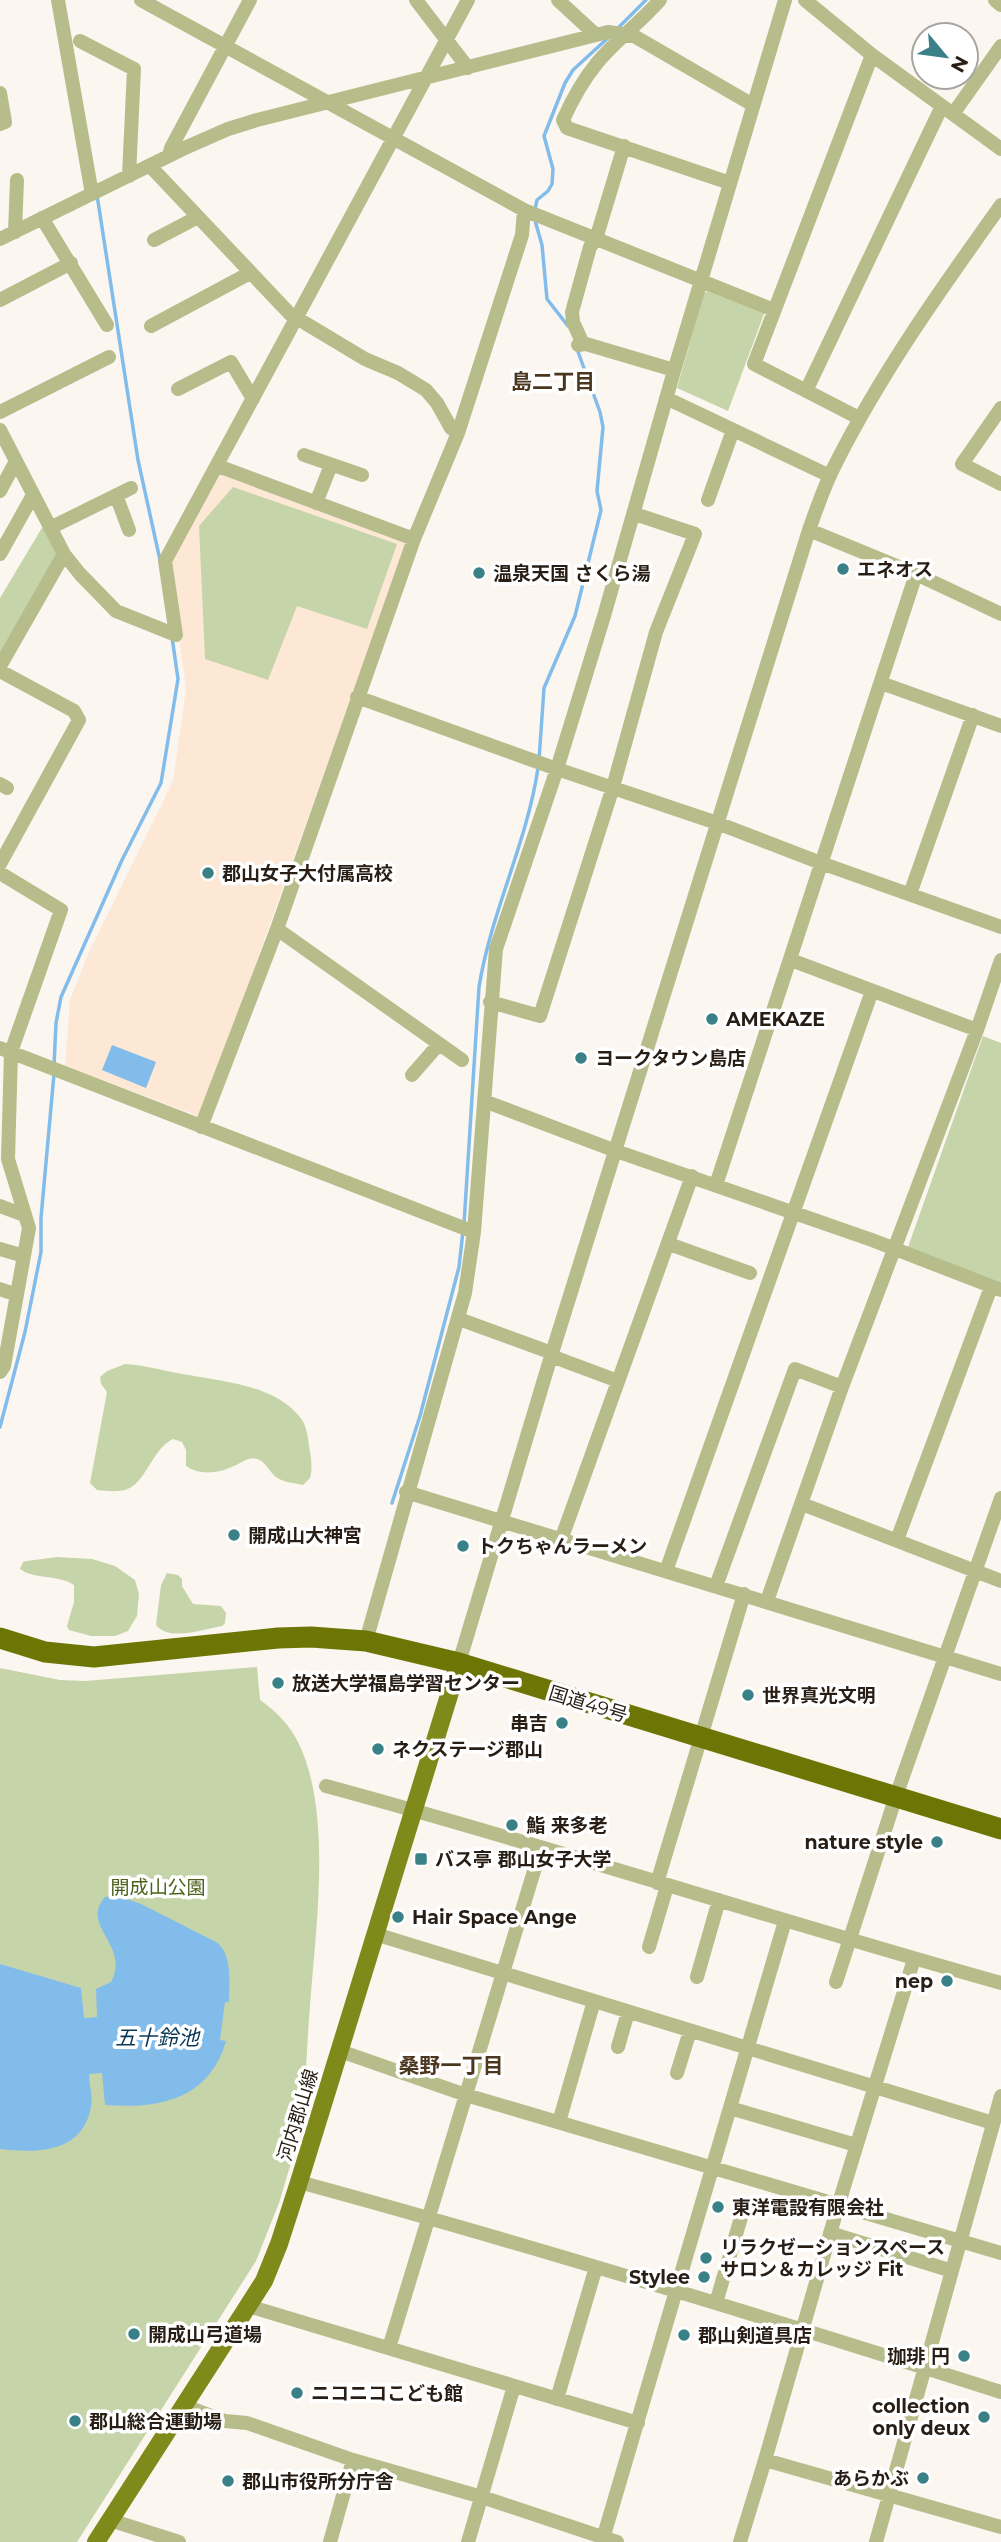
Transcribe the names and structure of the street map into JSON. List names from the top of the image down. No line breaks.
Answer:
{"streets":{"highway":["国道49号"],"main road":["河内郡山線"]},"crossings":[["国道49号","河内郡山線"]],"districts":["島二丁目","桑野一丁目"],"water":["五十鈴池"],"parks":["開成山公園"],"places":{"other":["エネオス","温泉天国 さくら湯","郡山女子大付属高校","AMEKAZE","ヨークタウン島店","開成山大神宮","トクちゃんラーメン","放送大学福島学習センター","世界真光文明","串吉","ネクステージ郡山","鮨 来多老","nature style","Hair Space Ange","nep","東洋電設有限会社","リラクゼーションスペース サロン＆カレッジ Fit","Stylee","開成山弓道場","郡山剣道具店","珈琲 円","ニコニコこども館","collection only deux","郡山総合運動場","あらかぶ","郡山市役所分庁舎"],"transit":["バス亭 郡山女子大学"]},"north":"bottom right"}
